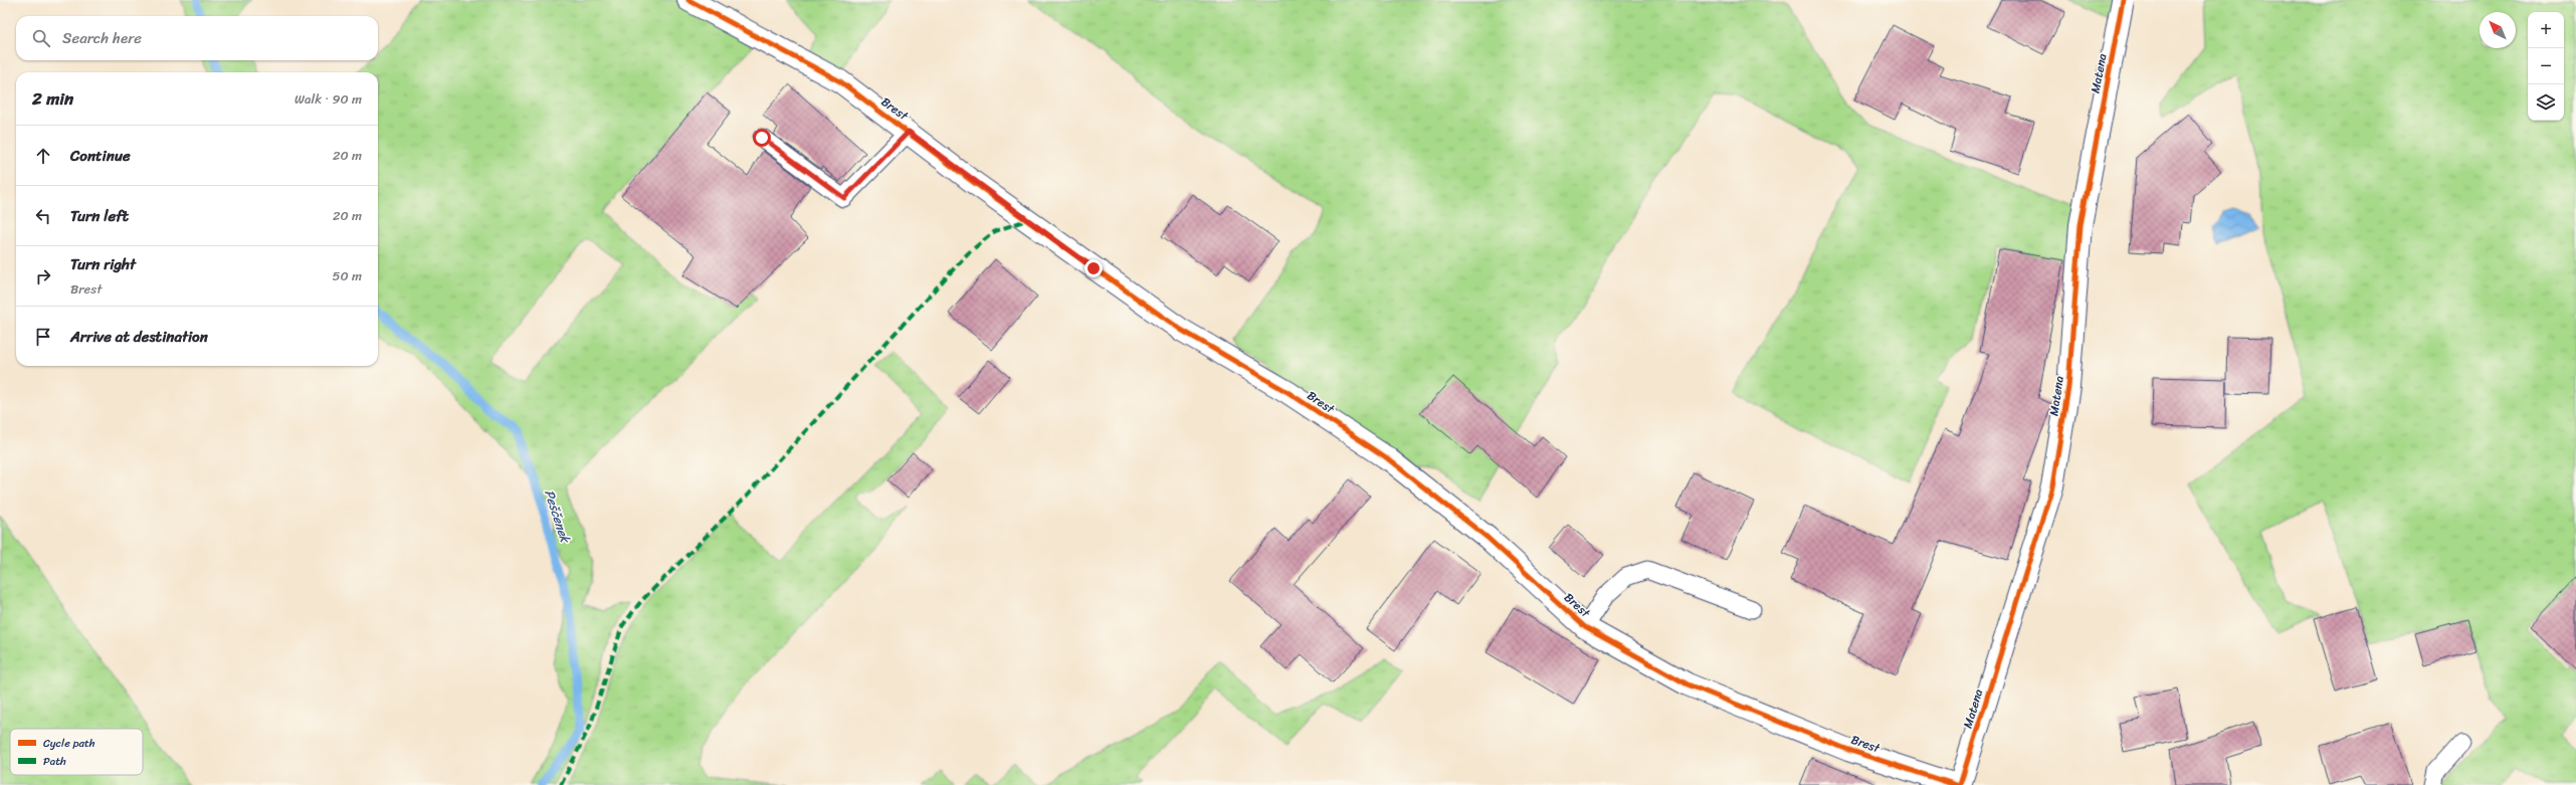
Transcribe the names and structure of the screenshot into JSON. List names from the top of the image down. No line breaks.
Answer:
{"streets":{"street":["Matena","Brest"]},"water":["Peščenek"],"legend":["Cycle path","Path"],"north":"top left","page":{"map_buttons":["+","−"],"search":"Search here","heading":["2 min","Walk · 90 m"],"list":[["Continue","20 m"],["Turn left","20 m"],["Turn right","Brest","50 m"],"Arrive at destination"]}}
